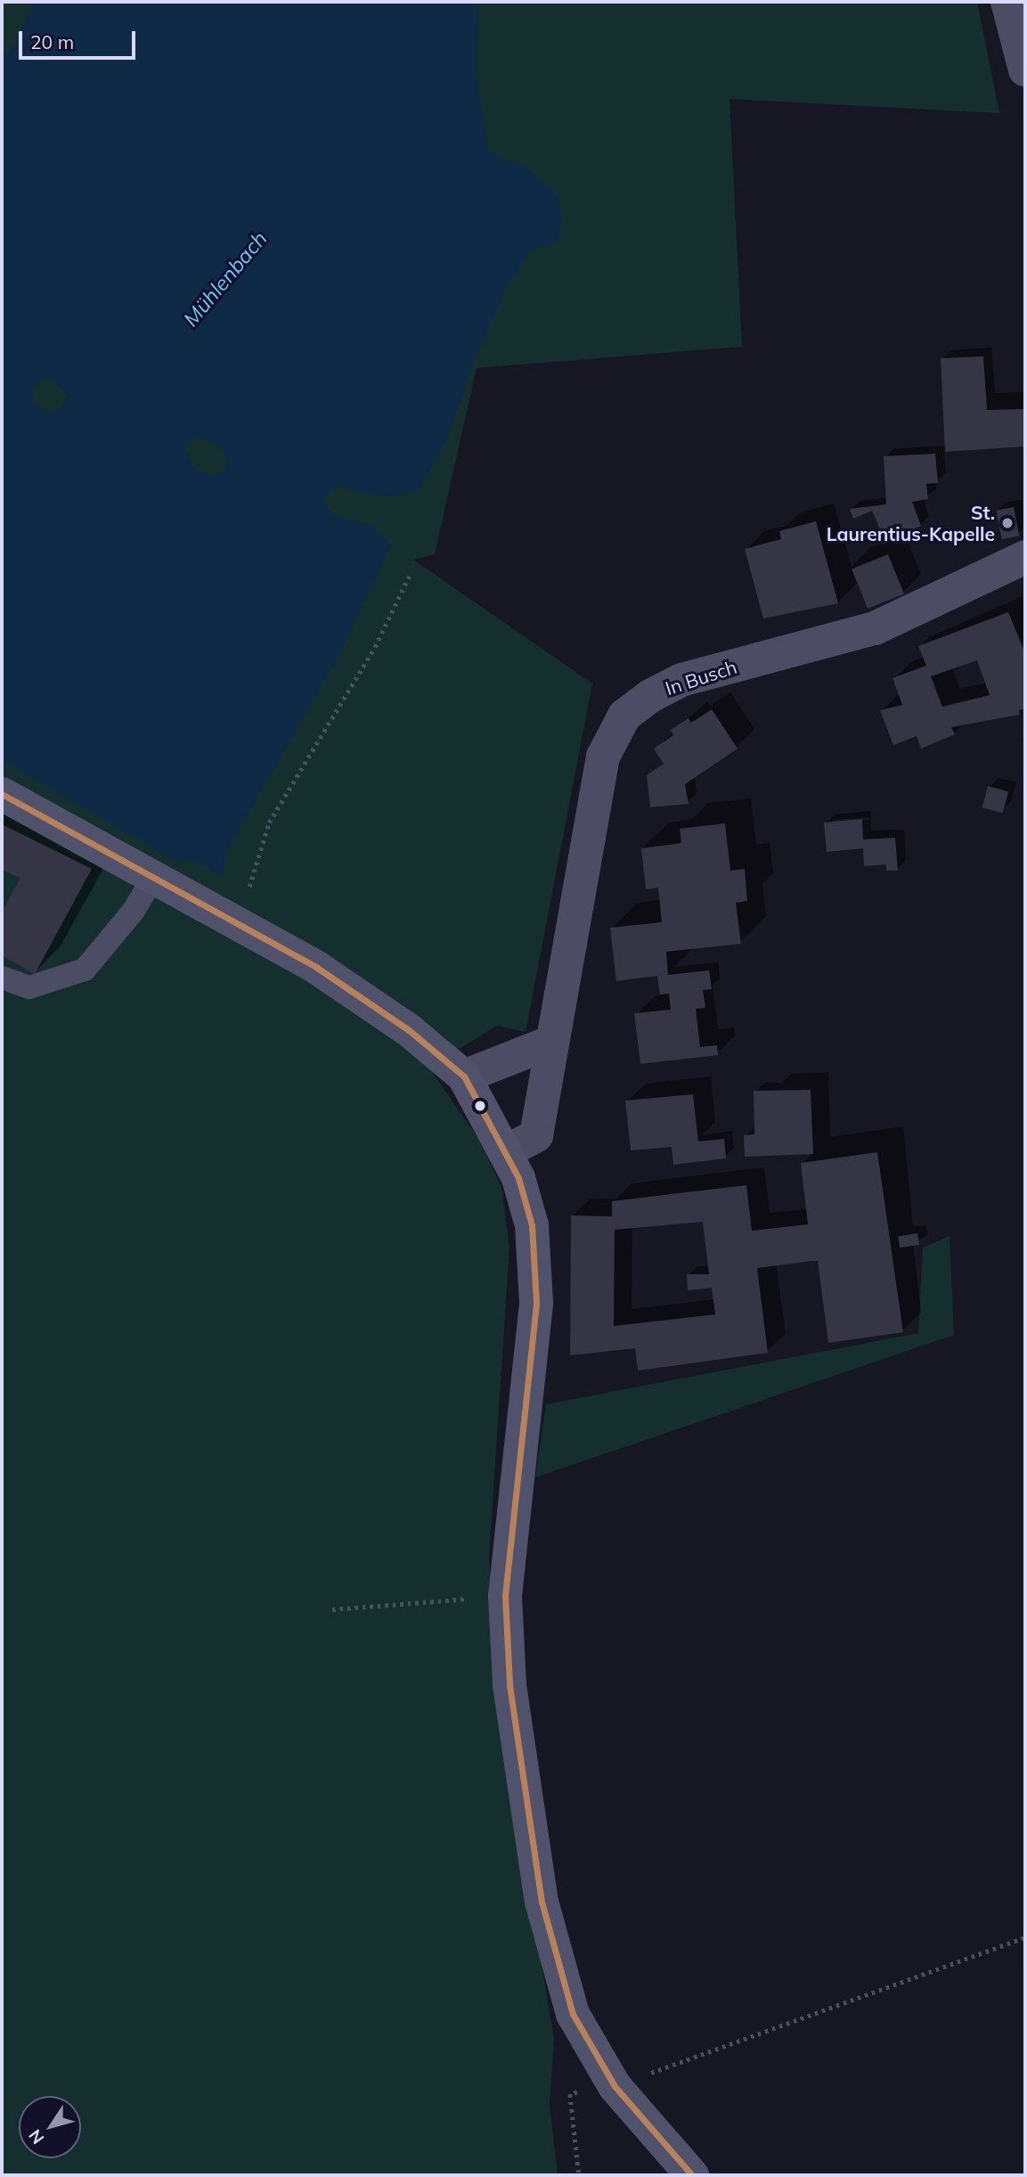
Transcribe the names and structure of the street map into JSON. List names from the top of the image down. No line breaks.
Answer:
{"streets":{"street":["In Busch"]},"water":["Mühlenbach"],"places":["St. Laurentius-Kapelle"],"scale_bar":"20 m","north":"bottom left"}
